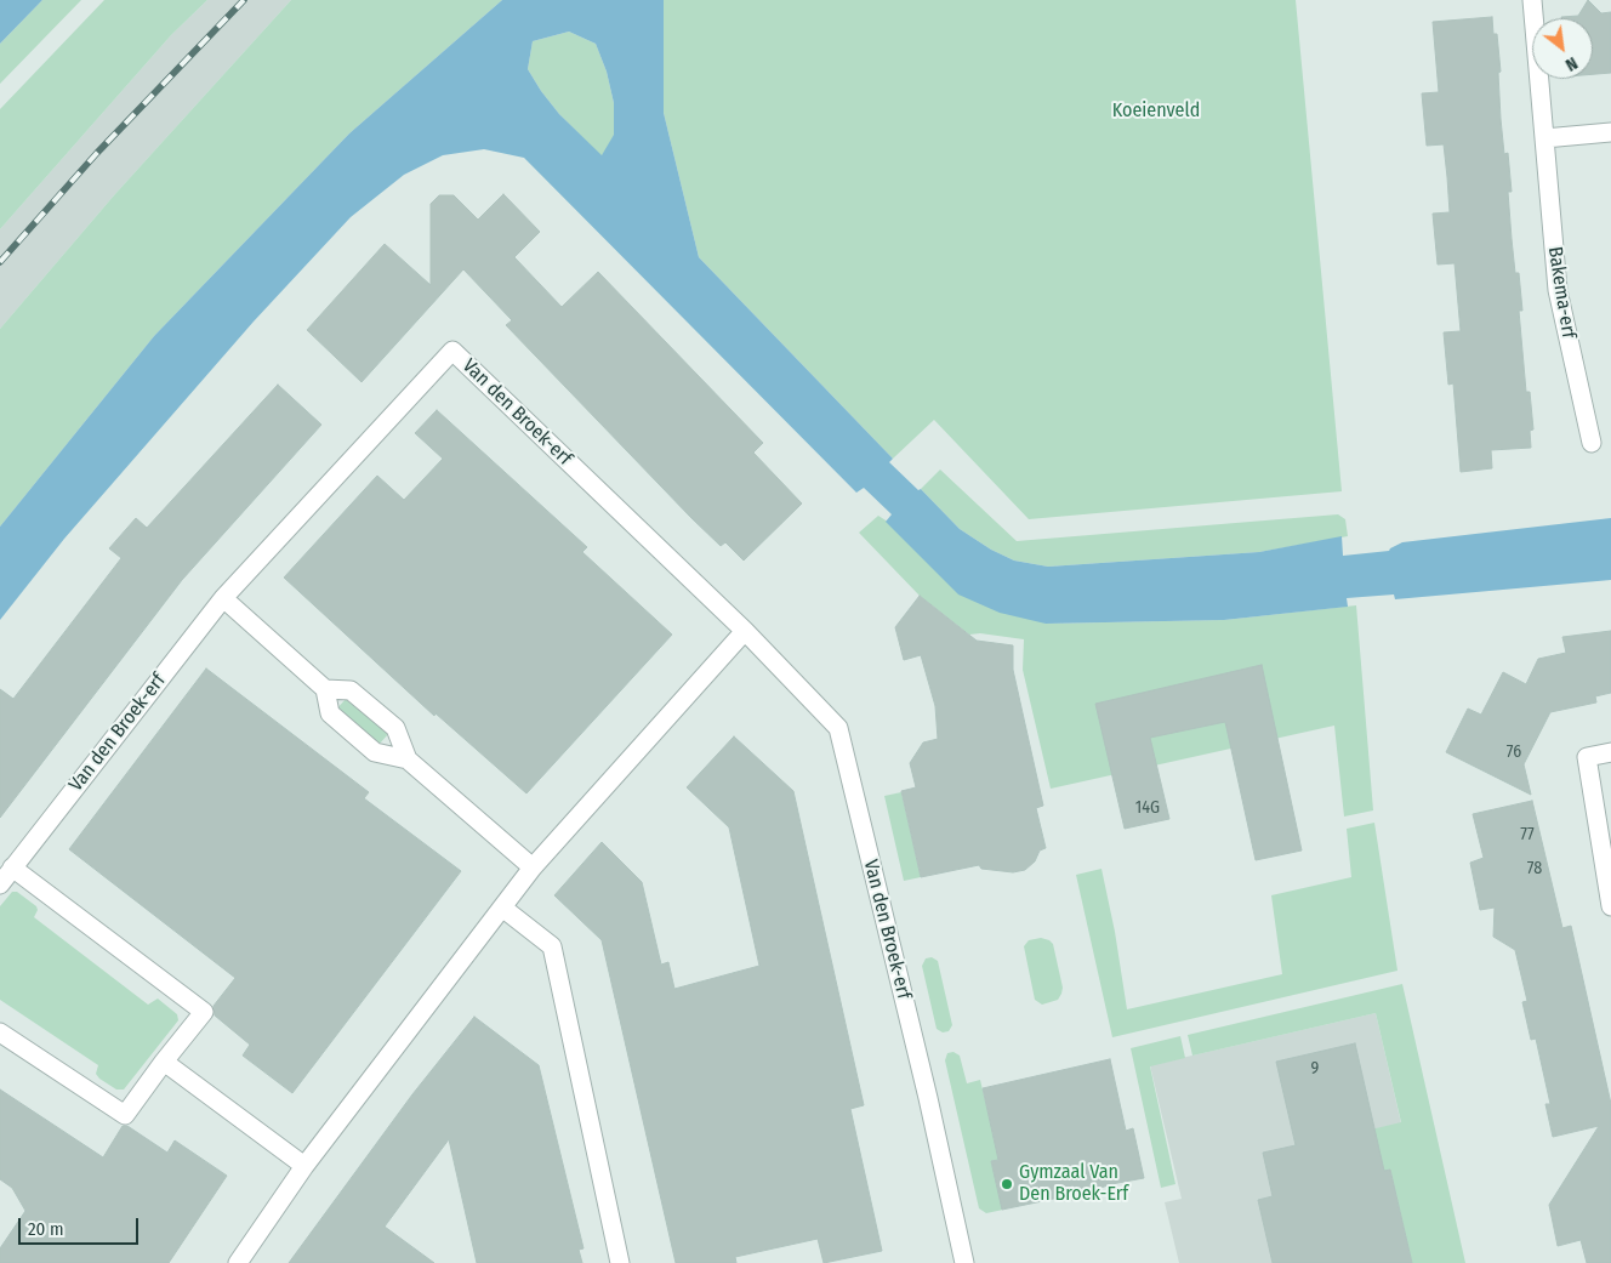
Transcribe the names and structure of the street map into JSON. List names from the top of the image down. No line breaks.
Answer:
{"streets":{"street":["Bakema-erf","Van den Broek-erf"]},"parks":["Koeienveld"],"places":["Gymzaal Van Den Broek-Erf"],"house_numbers":["76","14G","77","78","9"],"scale_bar":"20 m","north":"bottom right"}
